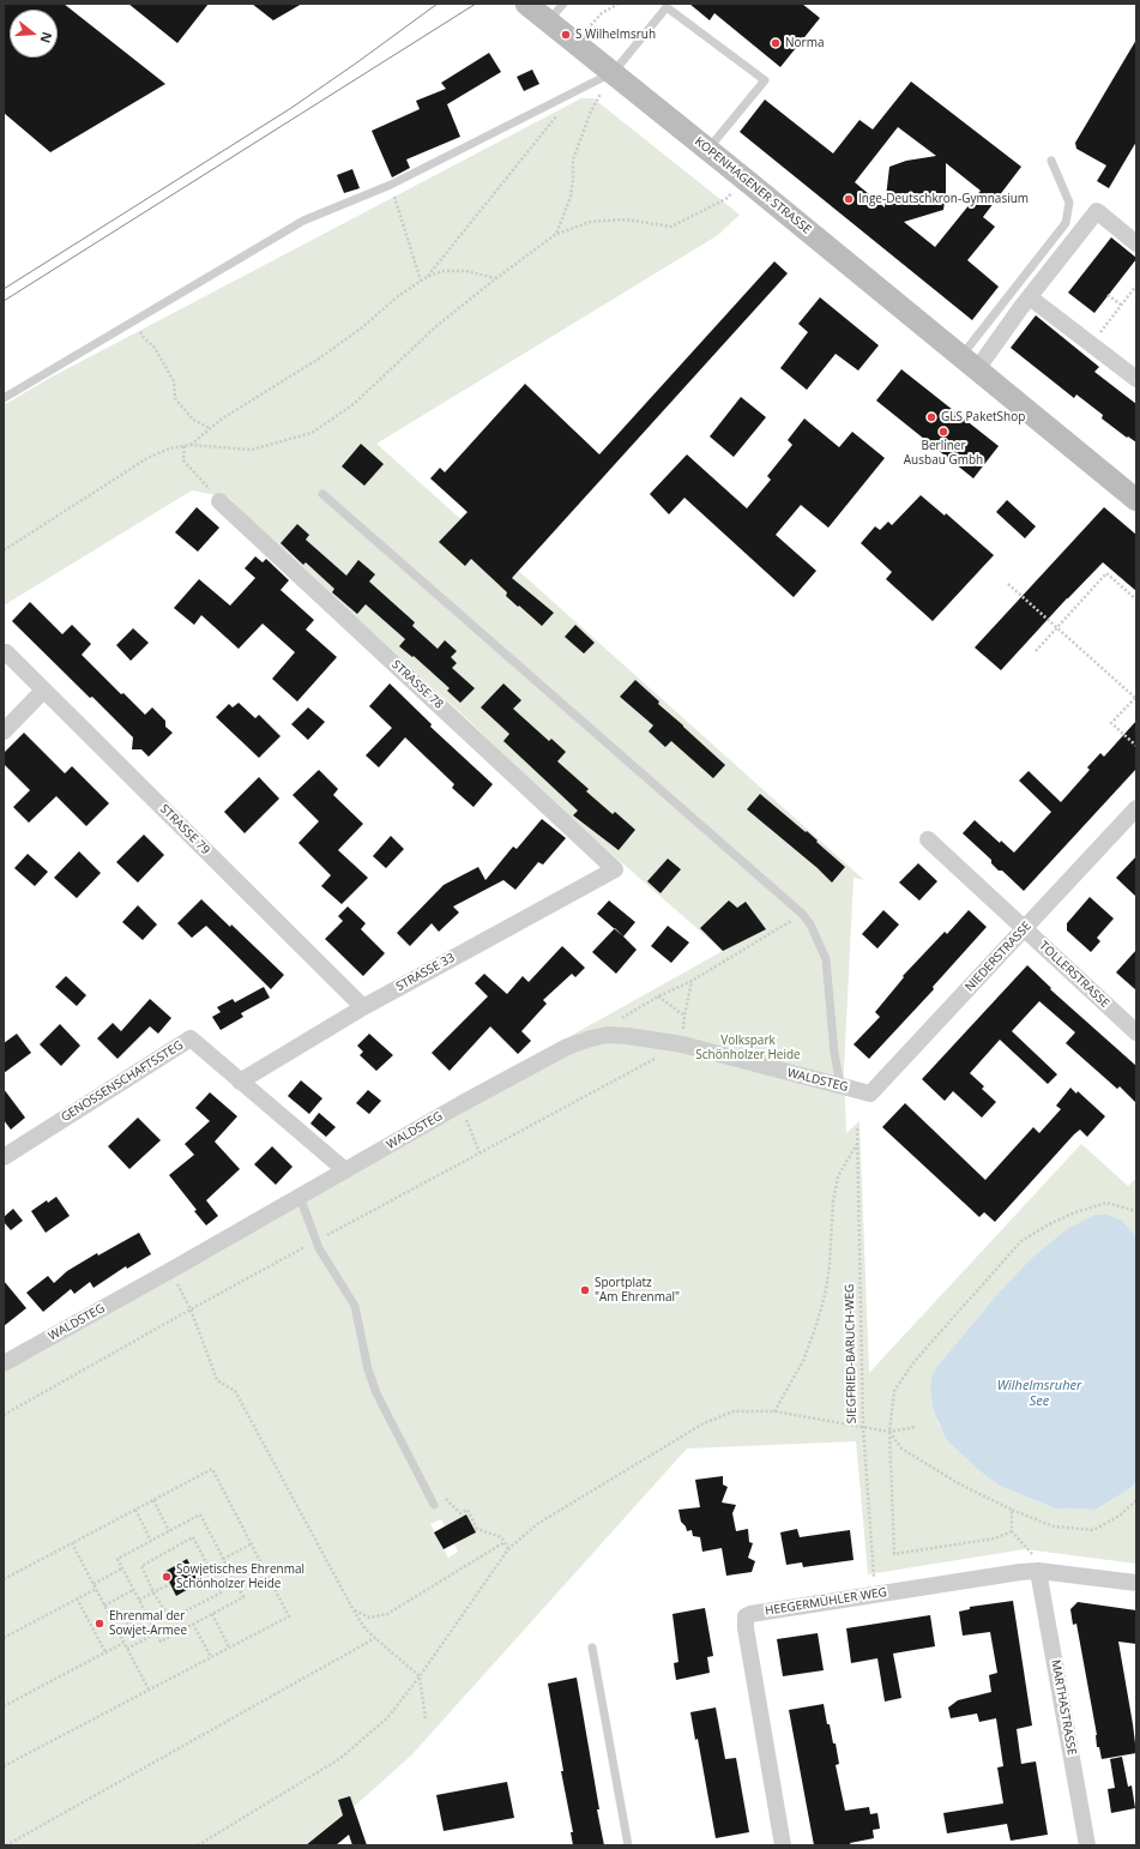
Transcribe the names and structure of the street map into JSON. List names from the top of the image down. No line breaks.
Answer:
{"streets":{"main road":["KOPENHAGENER STRASSE"],"street":["STRASSE 78","STRASSE 79","NIEDERSTRASSE","STRASSE 33","TOLLERSTRASSE","WALDSTEG","GENOSSENSCHAFTSSTEG","HEEGERMÜHLER WEG","MARTHASTRASSE"],"path":["SIEGFRIED-BARUCH-WEG"]},"crossings":[["STRASSE 78","STRASSE 33"],["STRASSE 79","STRASSE 33"],["NIEDERSTRASSE","TOLLERSTRASSE"],["NIEDERSTRASSE","WALDSTEG"],["STRASSE 33","GENOSSENSCHAFTSSTEG"],["WALDSTEG","GENOSSENSCHAFTSSTEG"],["HEEGERMÜHLER WEG","MARTHASTRASSE"]],"water":["Wilhelmsruher See"],"parks":["Volkspark Schönholzer Heide"],"places":["S Wilhelmsruh","Norma","Inge-Deutschkron-Gymnasium","GLS PaketShop","Berliner Ausbau Gmbh","Sportplatz \"Am Ehrenmal\"","Sowjetisches Ehrenmal Schönholzer Heide","Ehrenmal der Sowjet-Armee"],"north":"right"}
